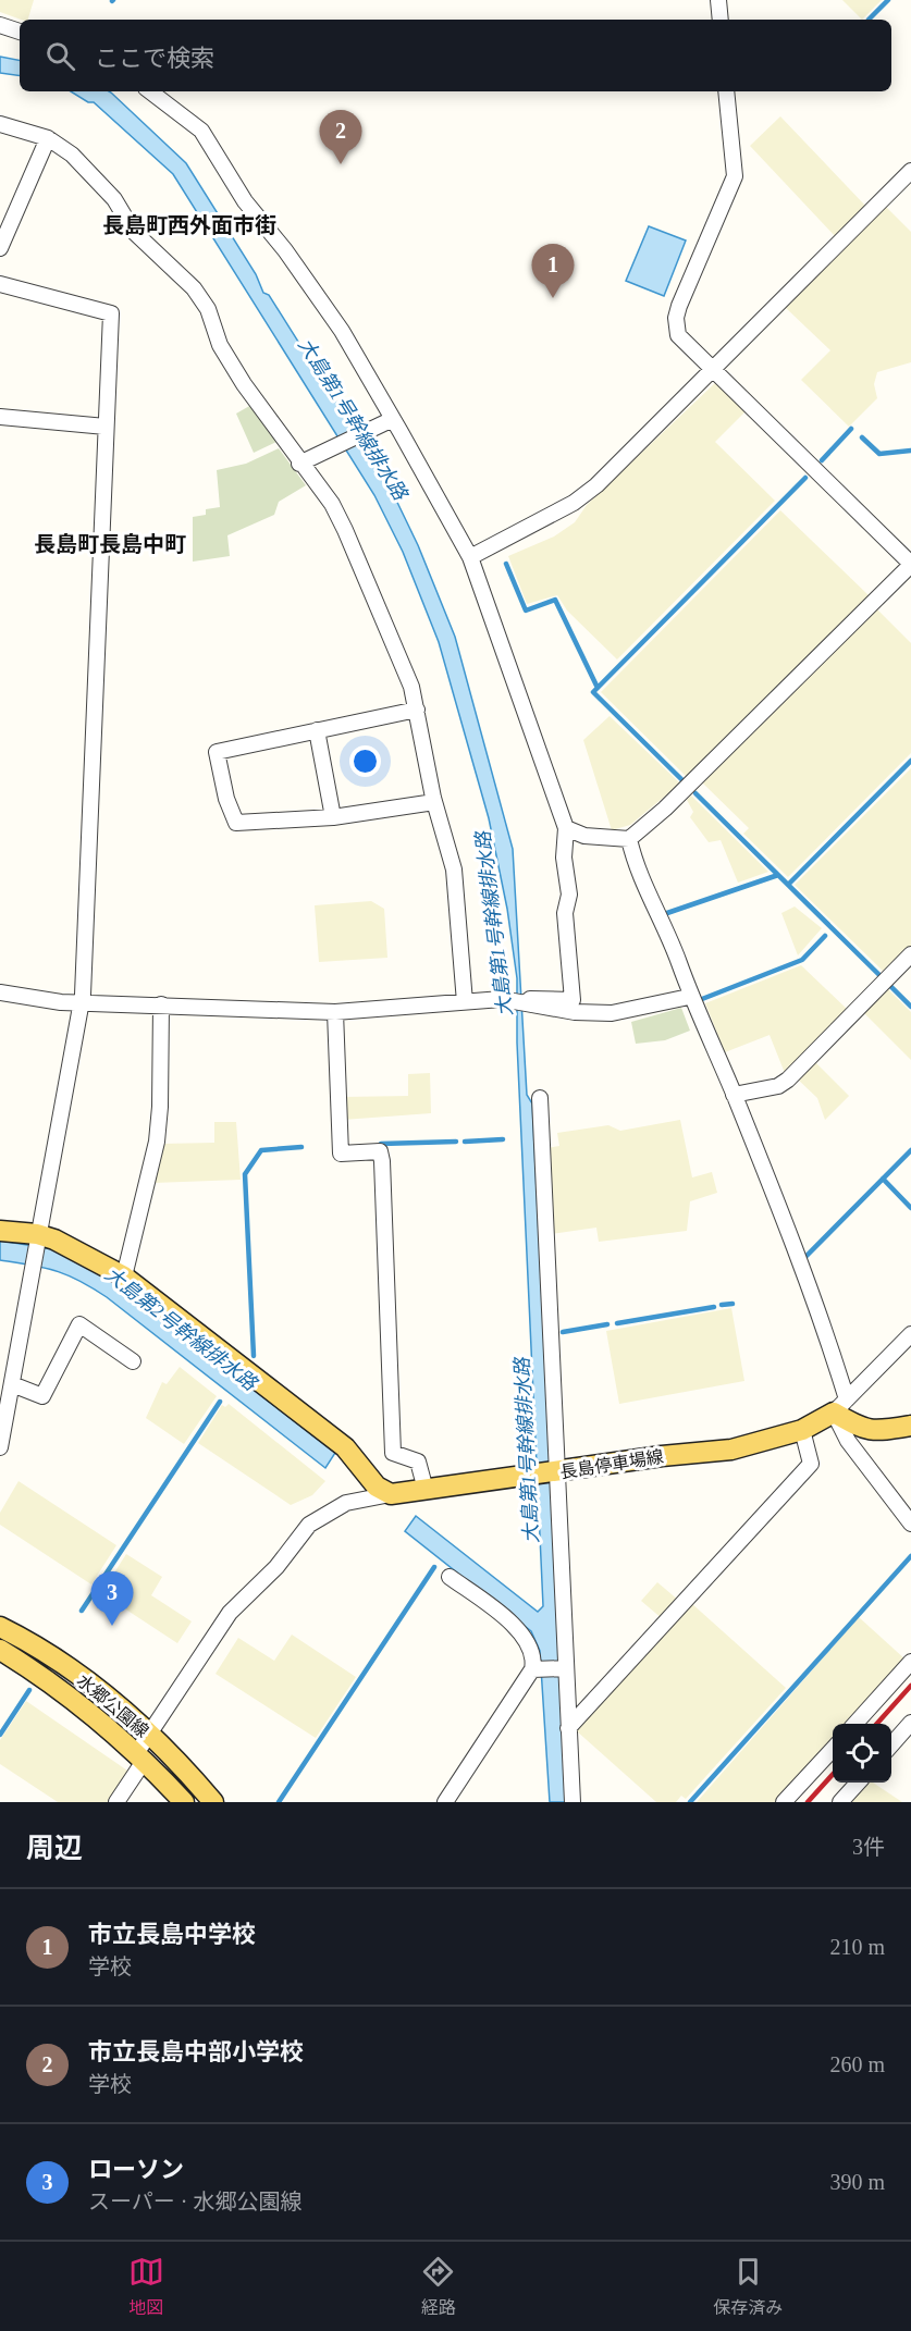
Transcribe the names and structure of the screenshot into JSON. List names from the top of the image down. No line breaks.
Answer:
{"streets":{"main road":["長島停車場線","水郷公園線"]},"districts":["長島町西外面市街","長島町長島中町"],"water":["大島第1号幹線排水路","大島第2号幹線排水路"],"page":{"search":"ここで検索","pins":["2","1","3"],"heading":["周辺","3件"],"list":[{"mark":"1","name":"市立長島中学校","note":"学校","value":"210 m"},{"mark":"2","name":"市立長島中部小学校","note":"学校","value":"260 m"},{"mark":"3","name":"ローソン","note":"スーパー · 水郷公園線","value":"390 m"}],"nav":["地図","経路","保存済み"]}}
